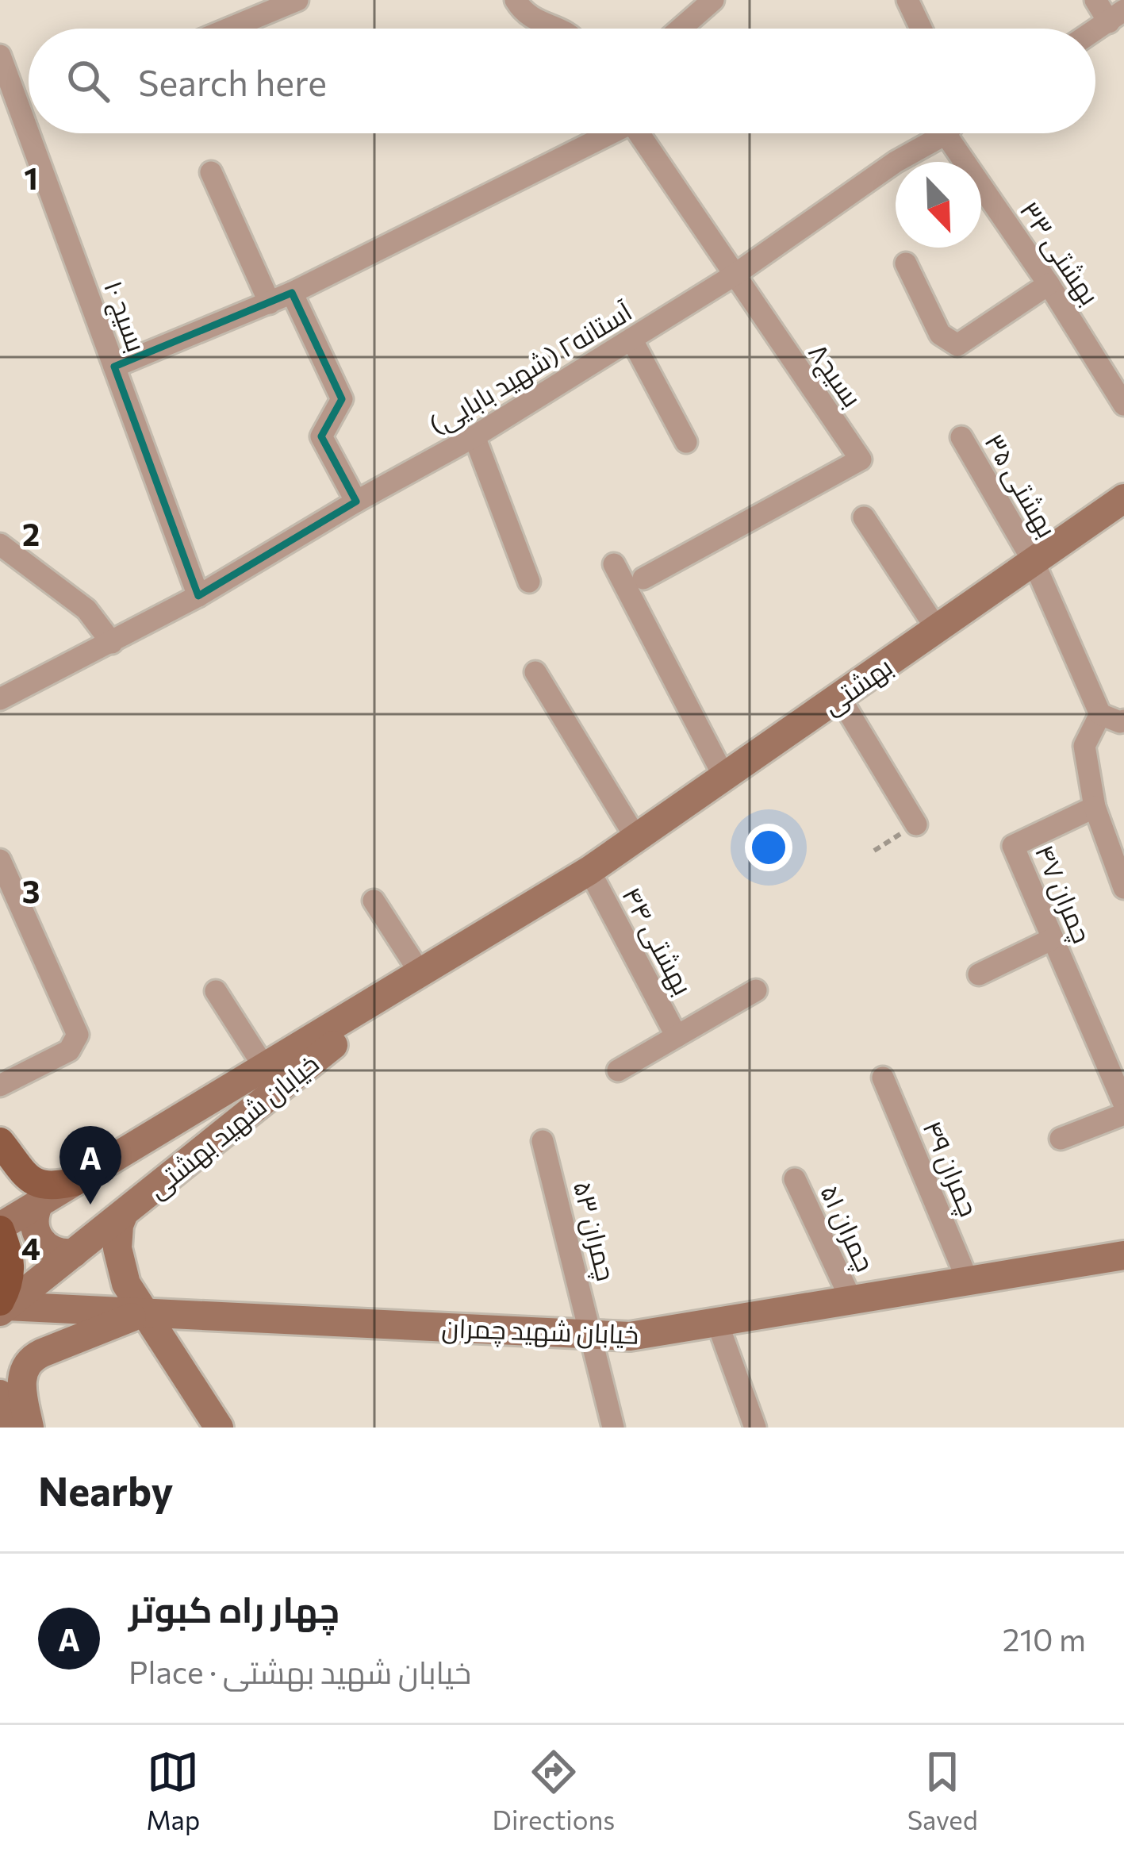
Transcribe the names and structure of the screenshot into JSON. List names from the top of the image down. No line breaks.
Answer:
{"streets":{"main road":["بهشتی","خیابان شهید بهشتی","خیابان شهید چمران"],"street":["بهشتی ۳۳","بسیج ۱۰","آستانه۲ (شهید بابایی)","بسیج۸","بهشتی ۳۵","چمران ۴۷","بهشتی ۴۴","چمران ۴۹","چمران ۵۱","چمران ۵۳"]},"crossings":[["بهشتی ۳۳","آستانه۲ (شهید بابایی)"],["بسیج ۱۰","آستانه۲ (شهید بابایی)"],["آستانه۲ (شهید بابایی)","بسیج۸"],["بهشتی ۳۵","بهشتی"],["بهشتی","بهشتی ۴۴"],["بهشتی","خیابان شهید بهشتی"],["بهشتی ۴۴","خیابان شهید بهشتی"],["خیابان شهید بهشتی","خیابان شهید چمران"],["چمران ۴۹","خیابان شهید چمران"],["چمران ۵۱","خیابان شهید چمران"],["چمران ۵۳","خیابان شهید چمران"]],"north":"bottom right","page":{"search":"Search here","pins":"A","heading":"Nearby","list":[{"mark":"A","name":"چهار راه کبوتر","note":"Place · خیابان شهید بهشتی","value":"210 m"}],"nav":["Map","Directions","Saved"]},"grid":{"rows":["1","2","3","4"]}}
